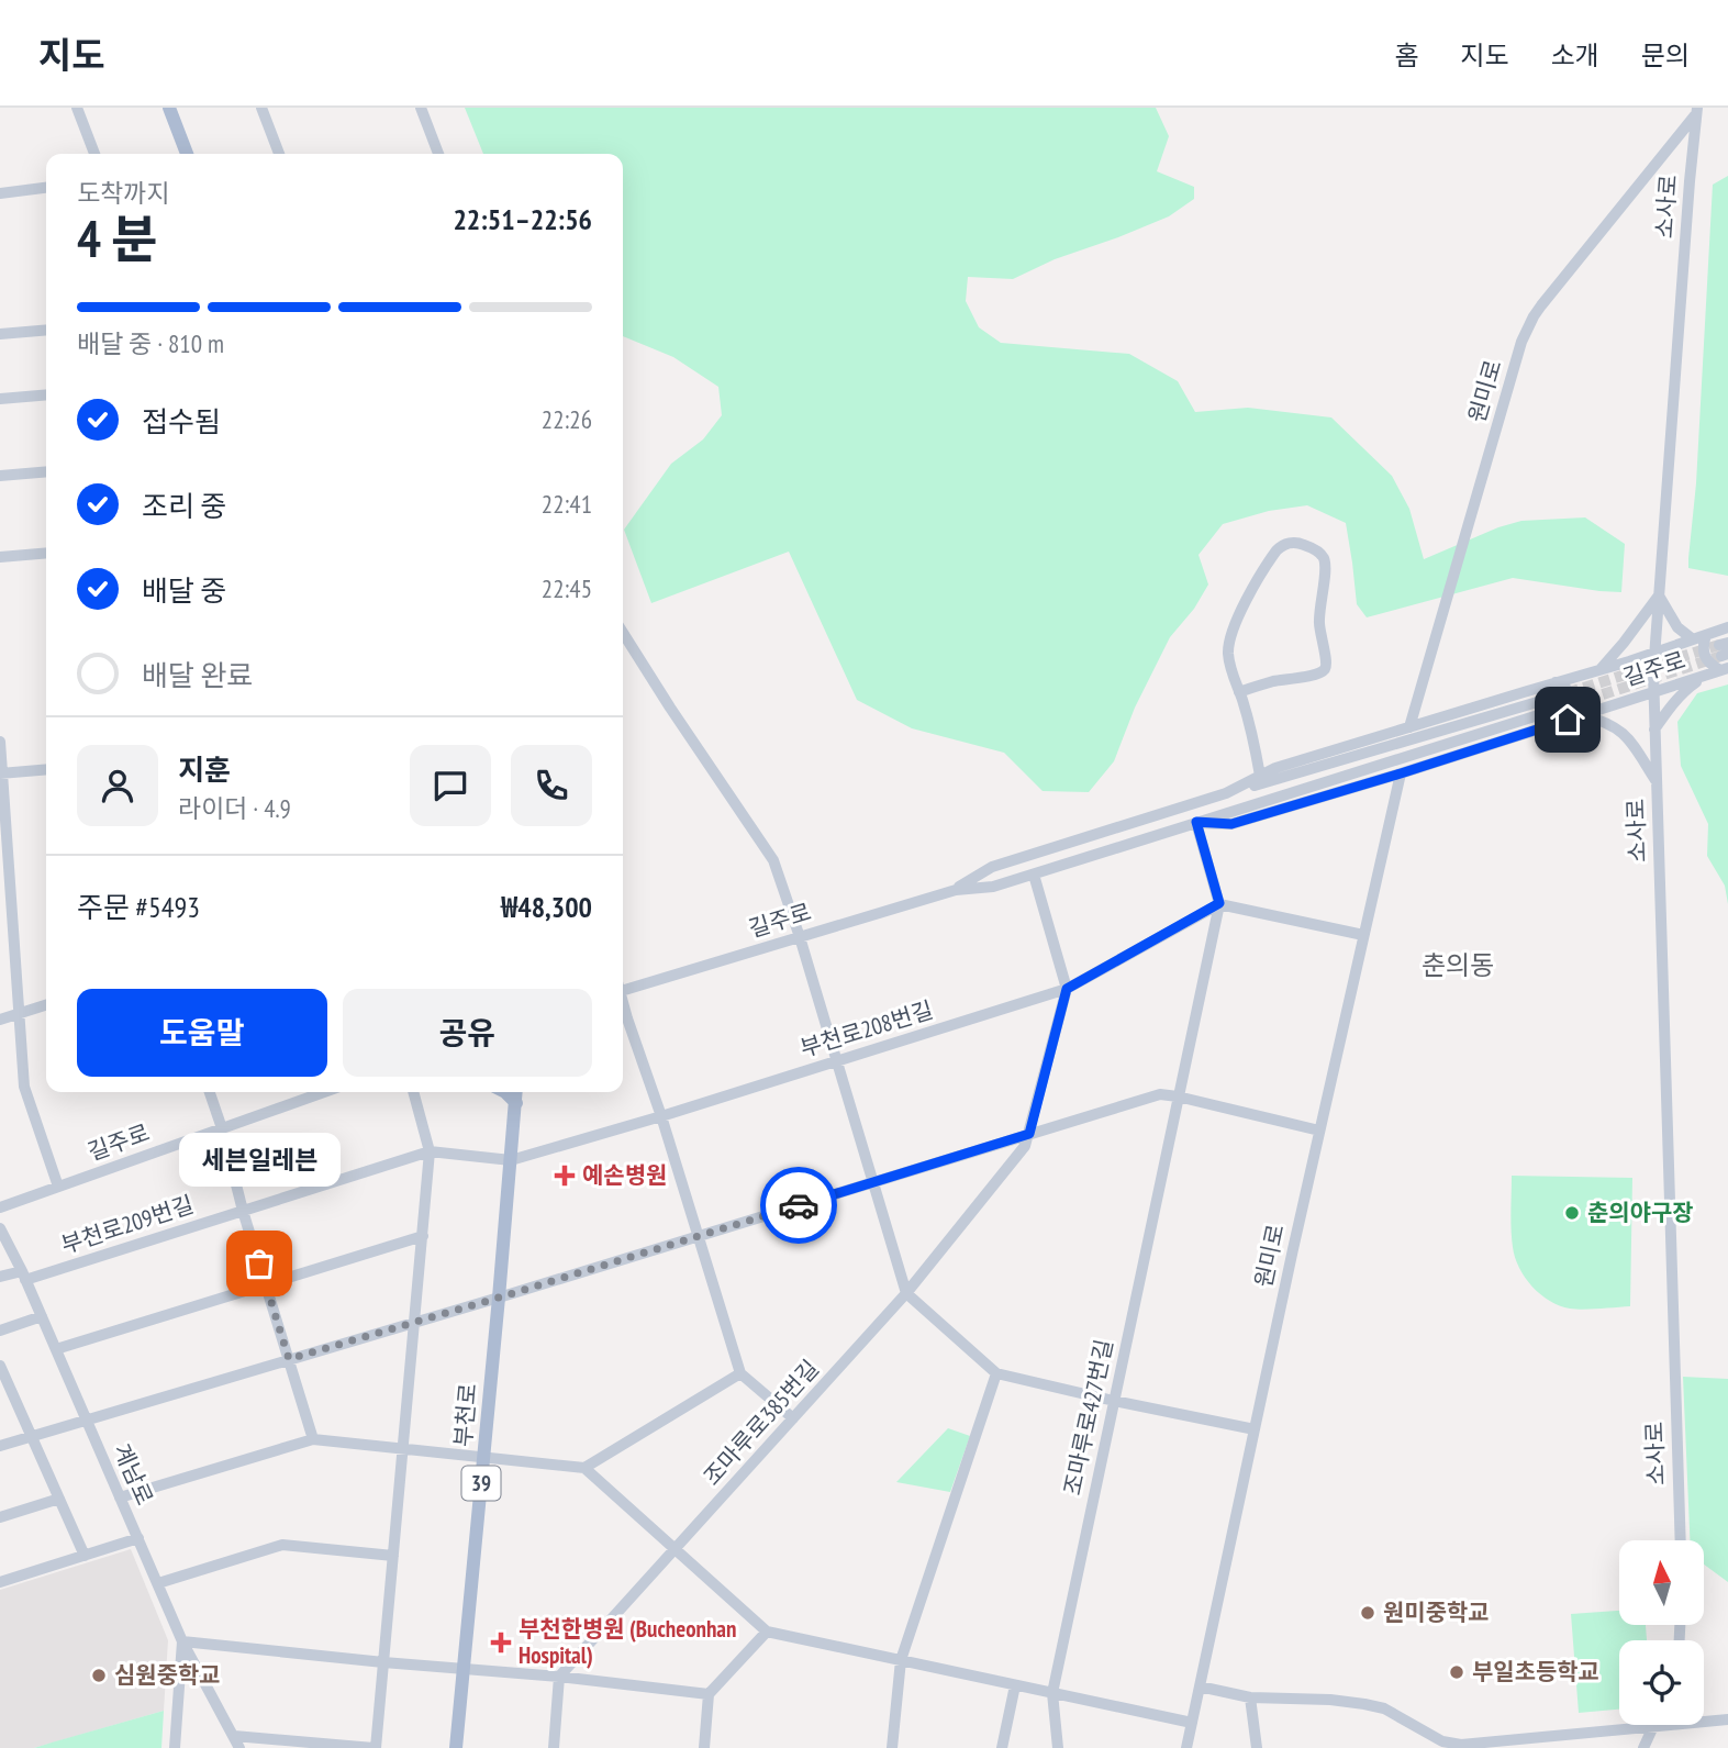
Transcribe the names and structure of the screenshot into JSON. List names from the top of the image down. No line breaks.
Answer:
{"streets":{"main road":["부천로","39"],"street":["소사로","원미로","길주로","부천로208번길","부천로209번길","조마루로427번길","조마루로385번길","계남로"]},"crossings":[["소사로","원미로"],["소사로","길주로"],["원미로","길주로"],["부천로208번길","부천로209번길"],["부천로208번길","부천로"],["부천로208번길","조마루로427번길"],["부천로208번길","조마루로385번길"],["부천로209번길","부천로"],["부천로209번길","계남로"]],"districts":["춘의동"],"places":{"health":["예손병원","부천한병원 (Bucheonhan Hospital)"],"other":["춘의야구장","세븐일레븐","원미중학교","부일초등학교","심원중학교"]},"north":"top","page":{"header":"지도","nav":["홈","지도","소개","문의"],"heading":["4 분","도착까지","22:51–22:56"],"panel":["지훈","라이더 · 4.9","주문 #5493","₩48,300"],"bar":"배달 중 · 810 m","list":[["접수됨","22:26"],["조리 중","22:41"],["배달 중","22:45"],"배달 완료"],"buttons":["도움말","공유"],"bubble":"세븐일레븐"}}
